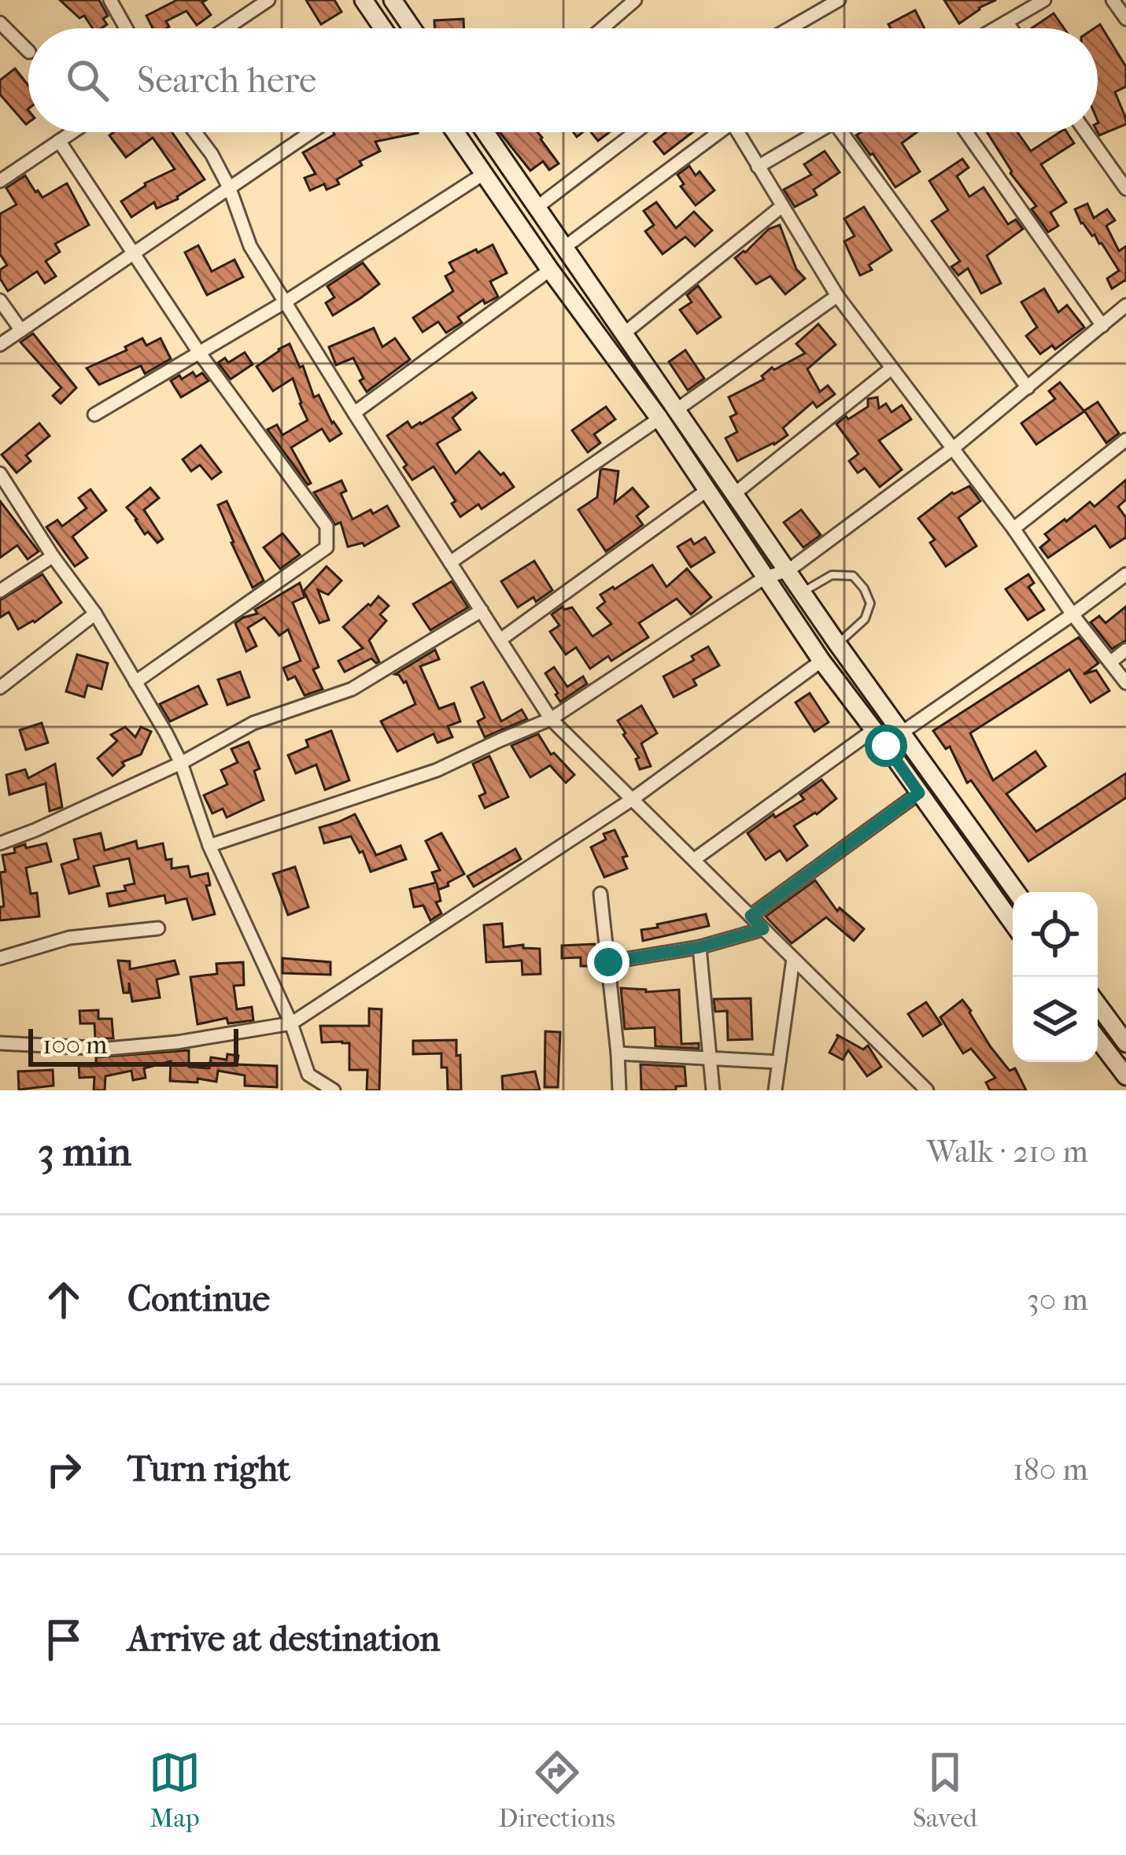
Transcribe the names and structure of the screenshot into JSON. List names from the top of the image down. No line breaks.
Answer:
{"scale_bar":"100 m","page":{"search":"Search here","scale":"100 m","heading":["3 min","Walk · 210 m"],"list":[["Continue","30 m"],["Turn right","180 m"],"Arrive at destination"],"nav":["Map","Directions","Saved"]}}
